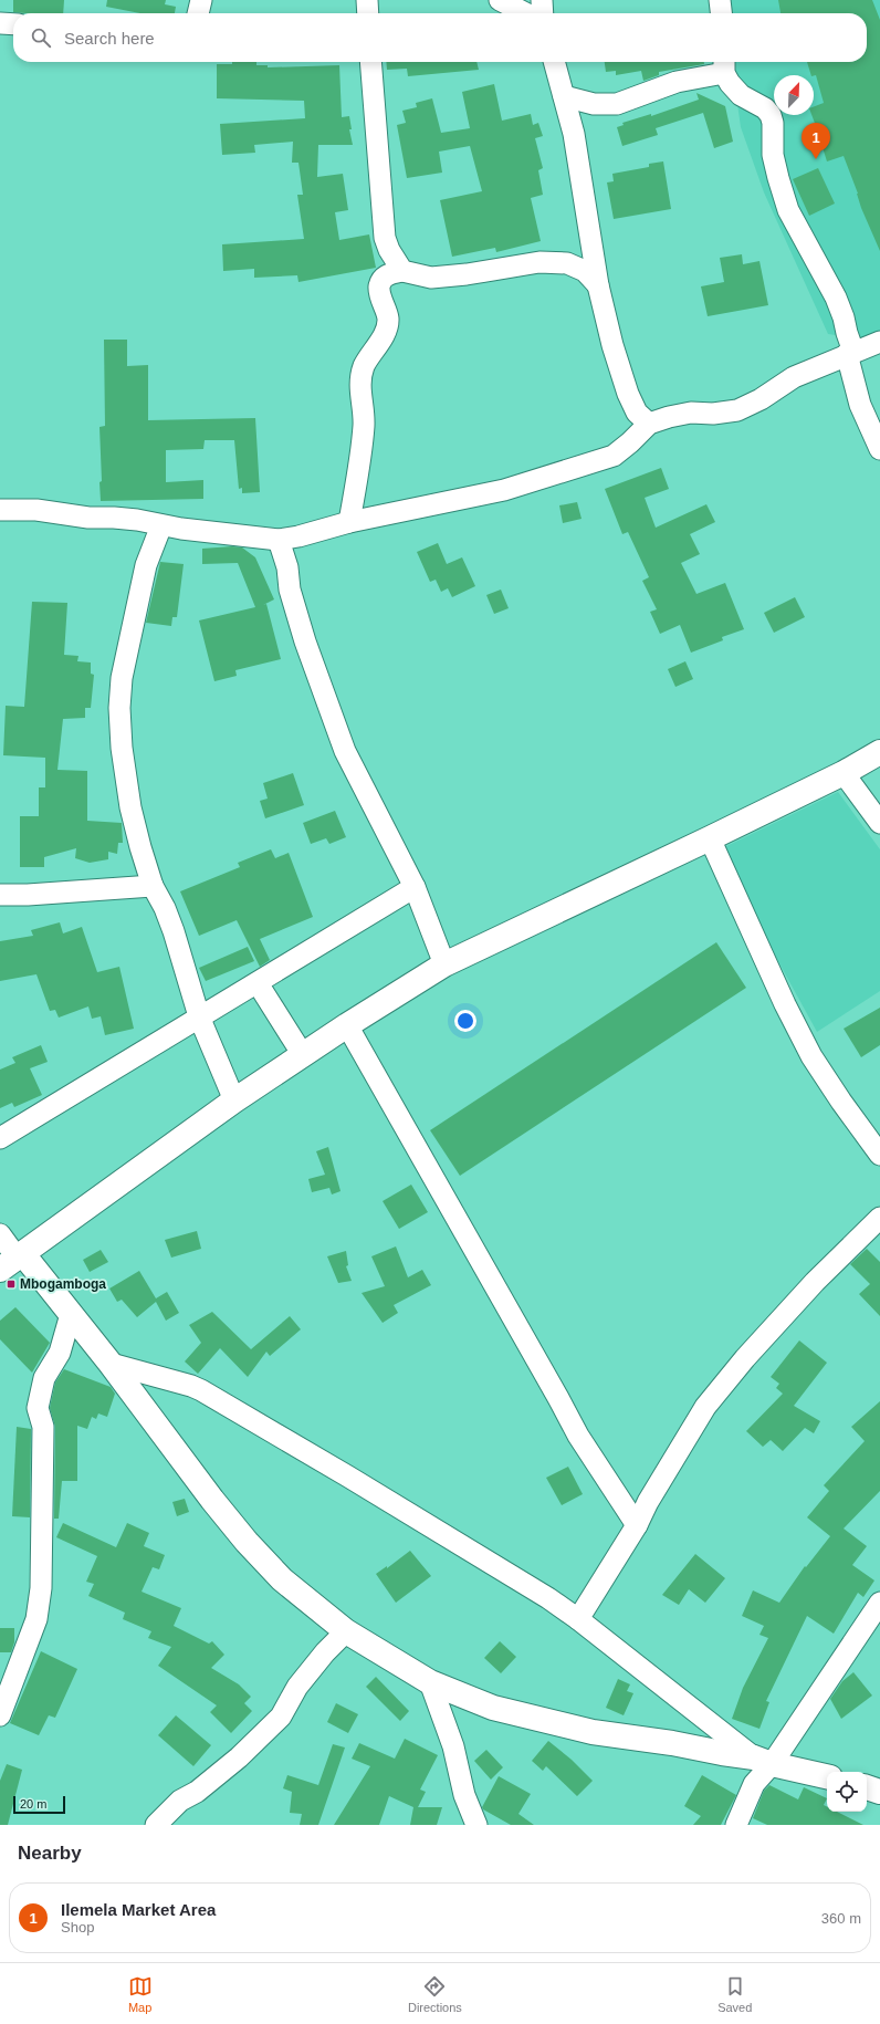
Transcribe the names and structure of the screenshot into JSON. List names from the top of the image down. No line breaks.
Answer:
{"places":{"transit":["Mbogamboga"]},"scale_bar":"20 m","north":"top right","page":{"search":"Search here","pins":"1","scale":"20 m","heading":"Nearby","list":[{"mark":"1","name":"Ilemela Market Area","note":"Shop","value":"360 m"}],"nav":["Map","Directions","Saved"]}}
